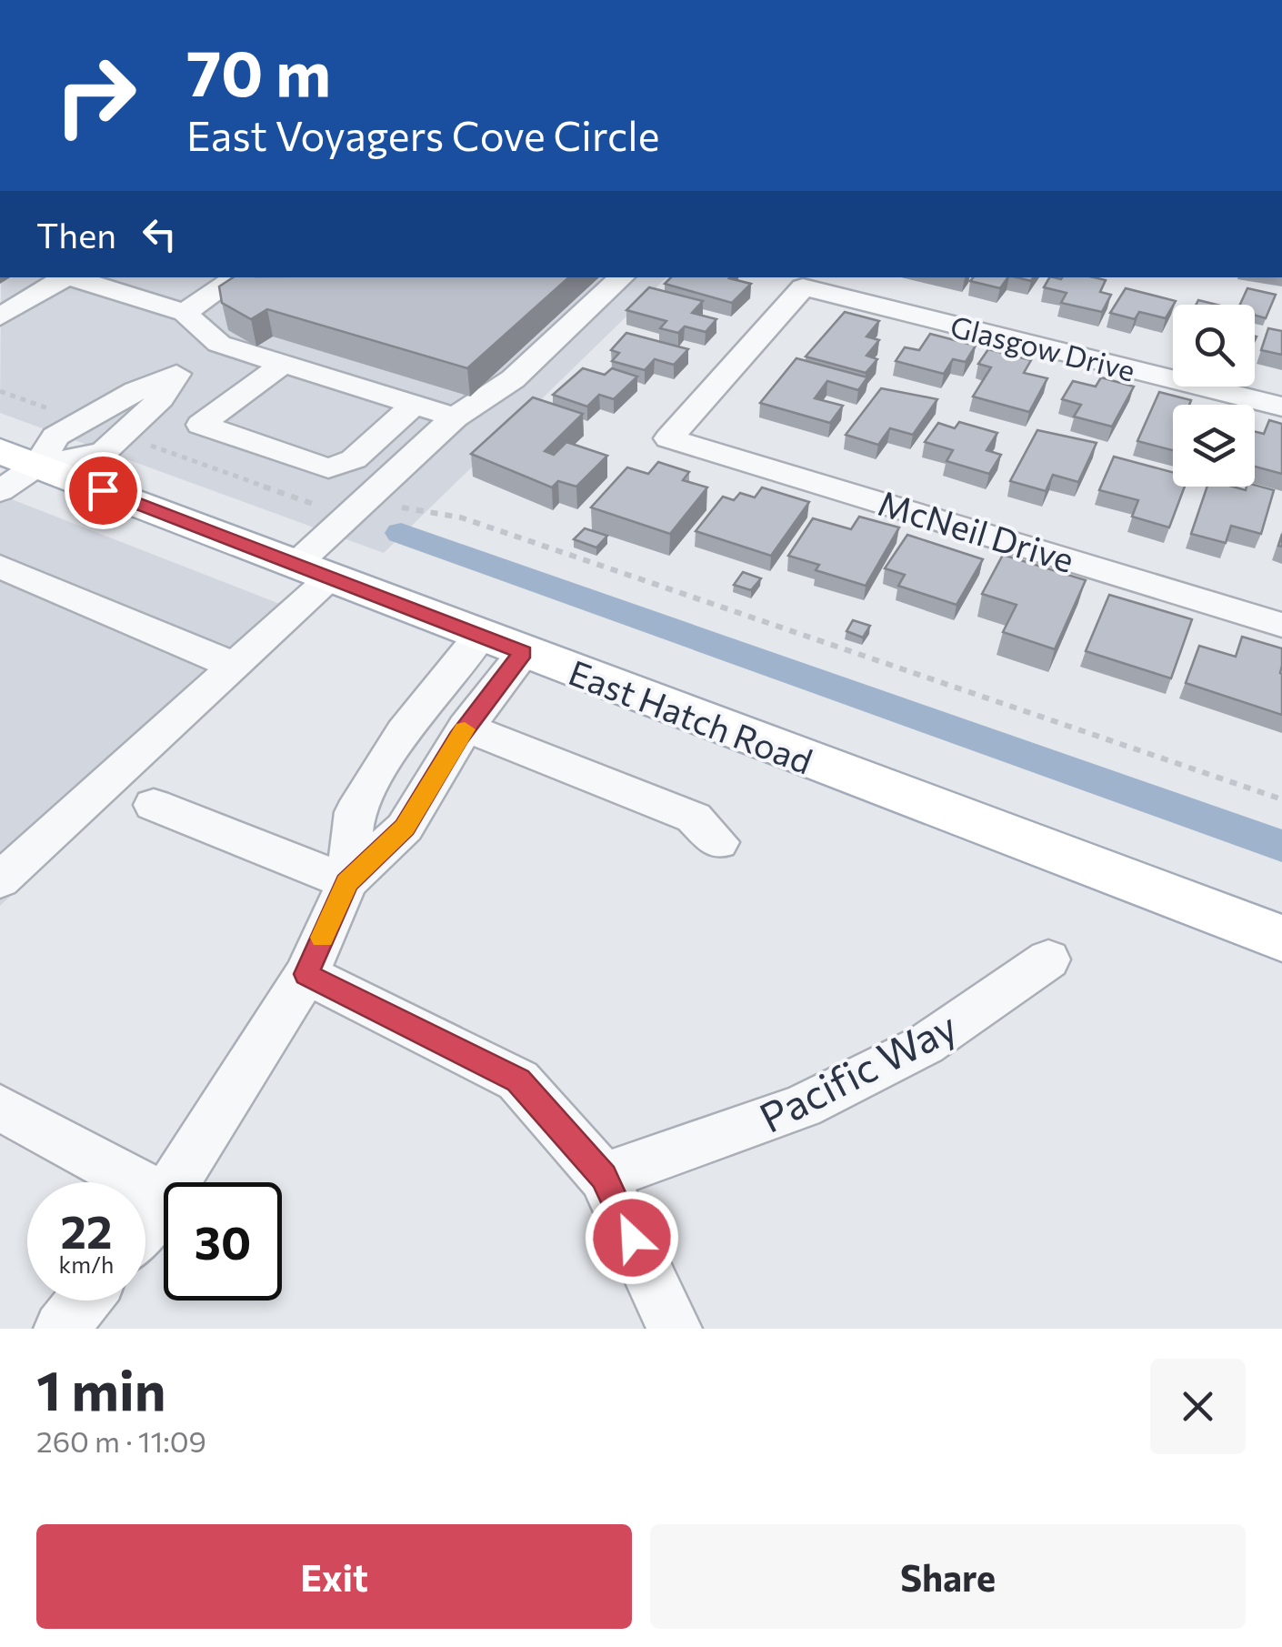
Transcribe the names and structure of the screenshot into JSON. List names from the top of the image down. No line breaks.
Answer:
{"streets":{"main road":["East Hatch Road"],"street":["Glasgow Drive","McNeil Drive","Pacific Way"]},"crossings":[["Glasgow Drive","McNeil Drive"]],"page":{"turn":["70 m","East Voyagers Cove Circle"],"then":"Then","speed":"22 km/h","limit":"30","heading":["1 min","260 m · 11:09"],"buttons":["Exit","Share"]}}
